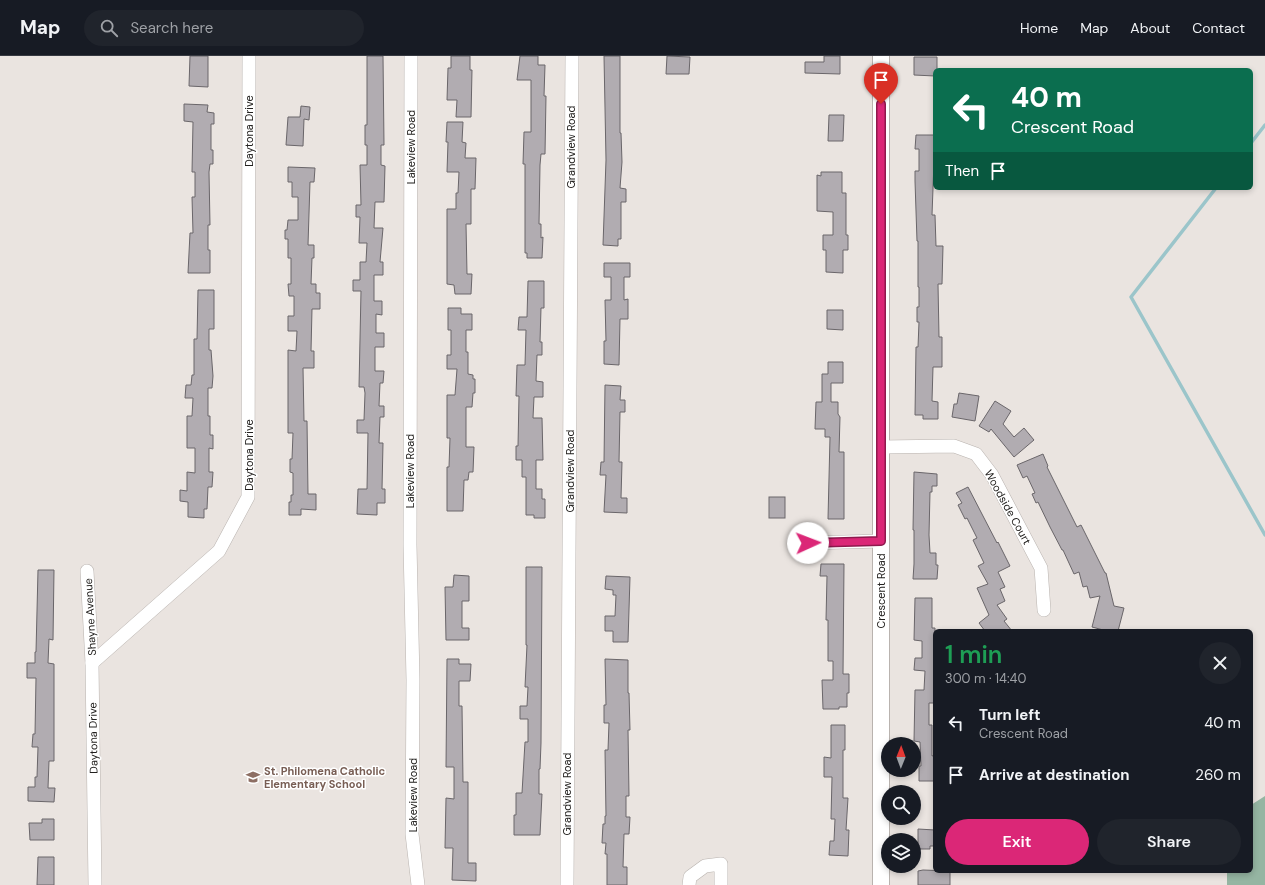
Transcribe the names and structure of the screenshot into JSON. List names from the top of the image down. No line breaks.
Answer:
{"streets":{"street":["Daytona Drive","Lakeview Road","Grandview Road","Woodside Court","Crescent Road","Shayne Avenue"]},"crossings":[["Daytona Drive","Shayne Avenue"],["Woodside Court","Crescent Road"]],"places":{"school or university":["St. Philomena Catholic Elementary School"]},"north":"top","page":{"header":"Map","search":"Search here","nav":["Home","Map","About","Contact"],"turn":["40 m","Crescent Road"],"then":"Then","heading":["1 min","300 m · 14:40"],"list":[{"name":"Turn left","note":"Crescent Road","value":"40 m"},{"name":"Arrive at destination","value":"260 m"}],"buttons":["Exit","Share"]}}
